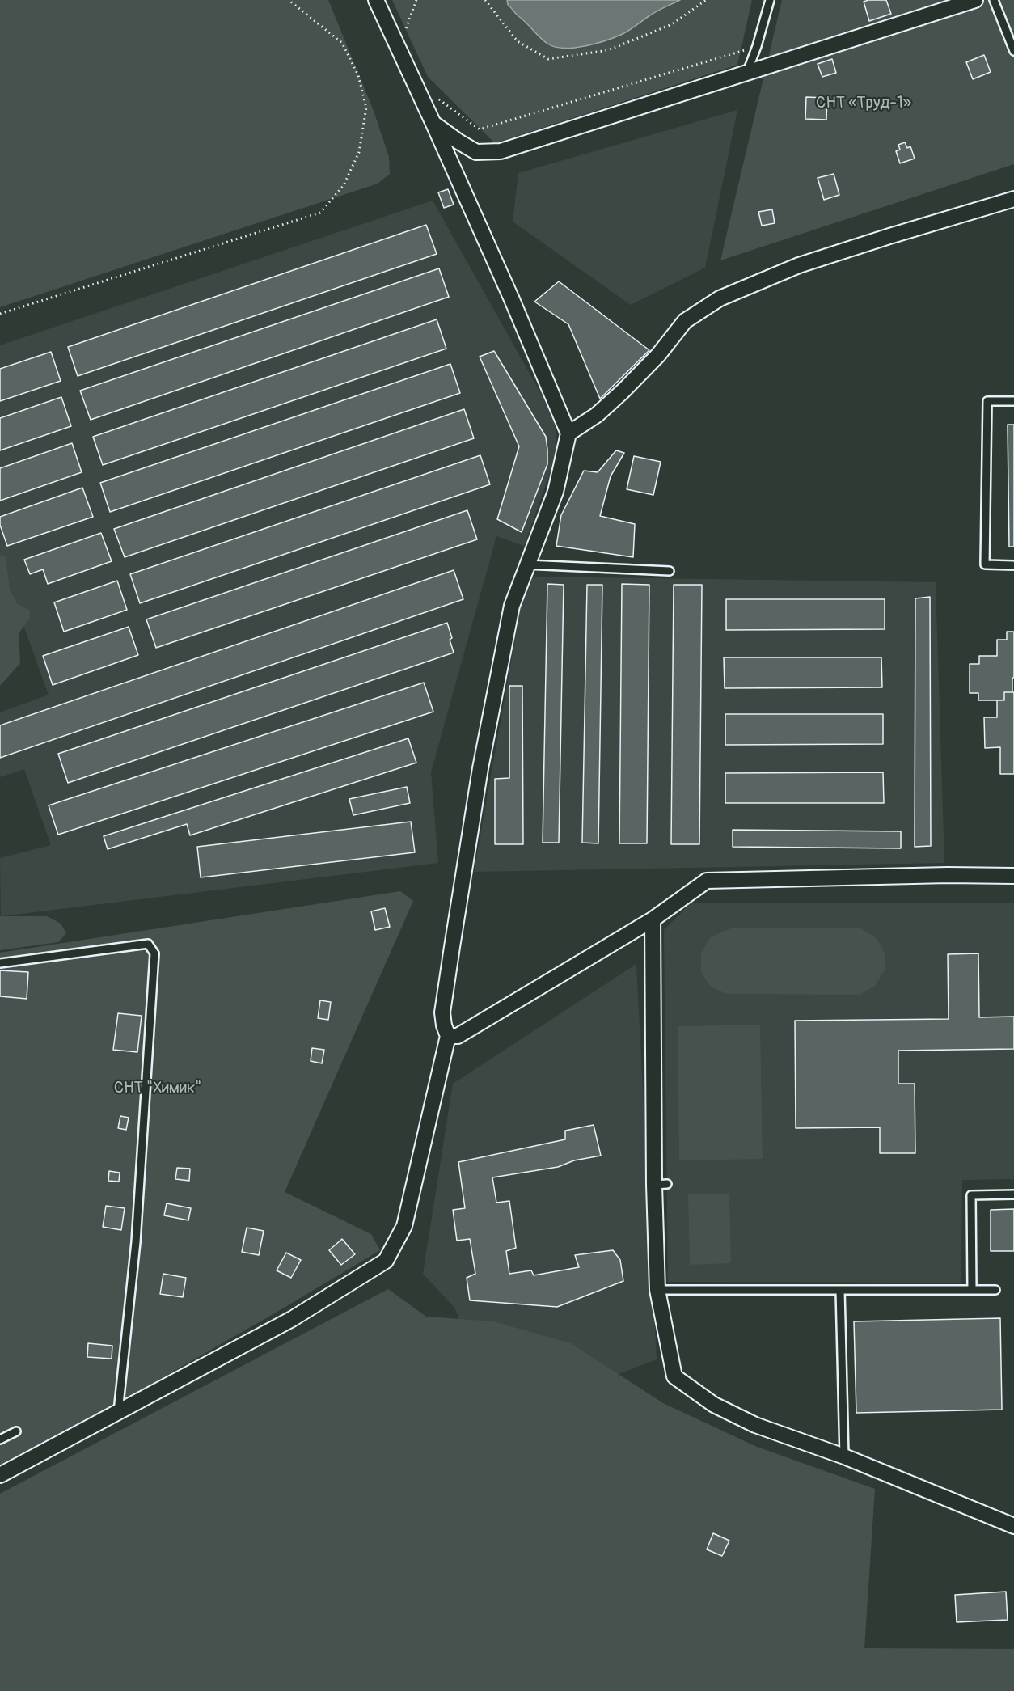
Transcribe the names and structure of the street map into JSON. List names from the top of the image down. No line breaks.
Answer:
{"parks":["СНТ «Труд-1»","СНТ \"Химик\""]}
